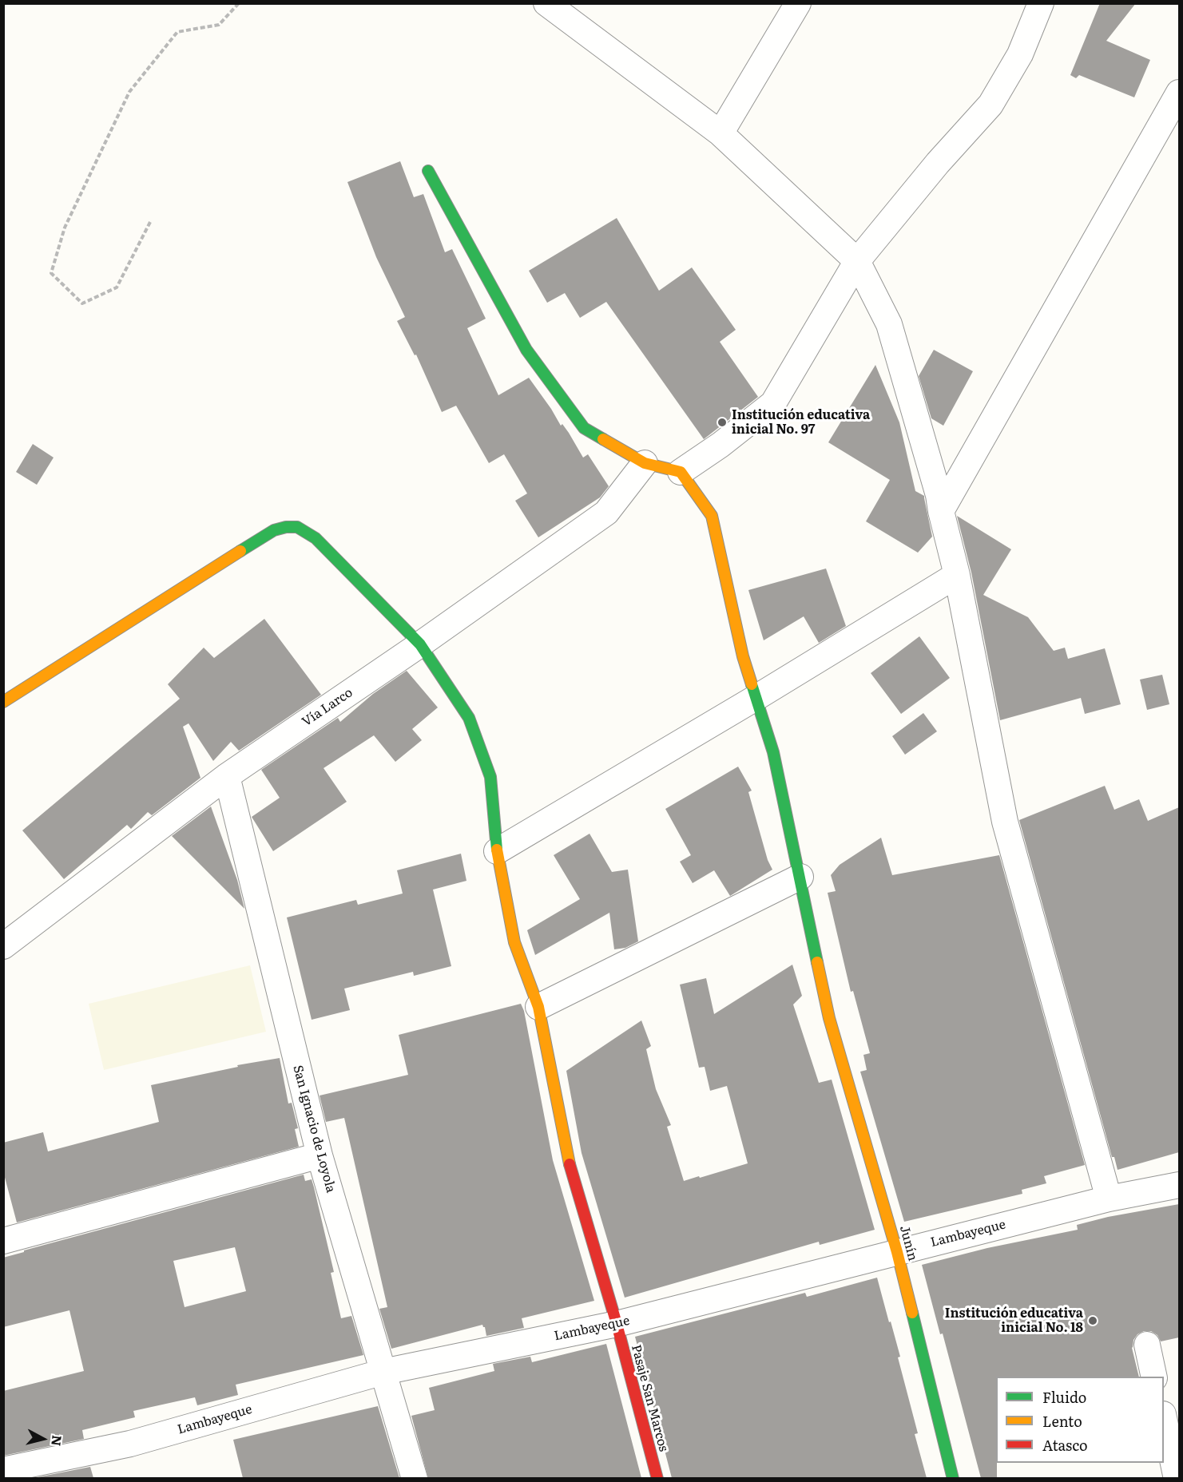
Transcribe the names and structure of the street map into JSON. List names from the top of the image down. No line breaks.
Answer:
{"streets":{"street":["Vía Larco","San Ignacio de Loyola","Lambayeque","Junín","Pasaje San Marcos"]},"crossings":[["Vía Larco","San Ignacio de Loyola"],["Vía Larco","Pasaje San Marcos"],["San Ignacio de Loyola","Lambayeque"],["Lambayeque","Junín"],["Lambayeque","Pasaje San Marcos"]],"places":["Institución educativa inicial No. 97","Institución educativa inicial No. 18"],"legend":["Fluido","Lento","Atasco"],"north":"right"}
